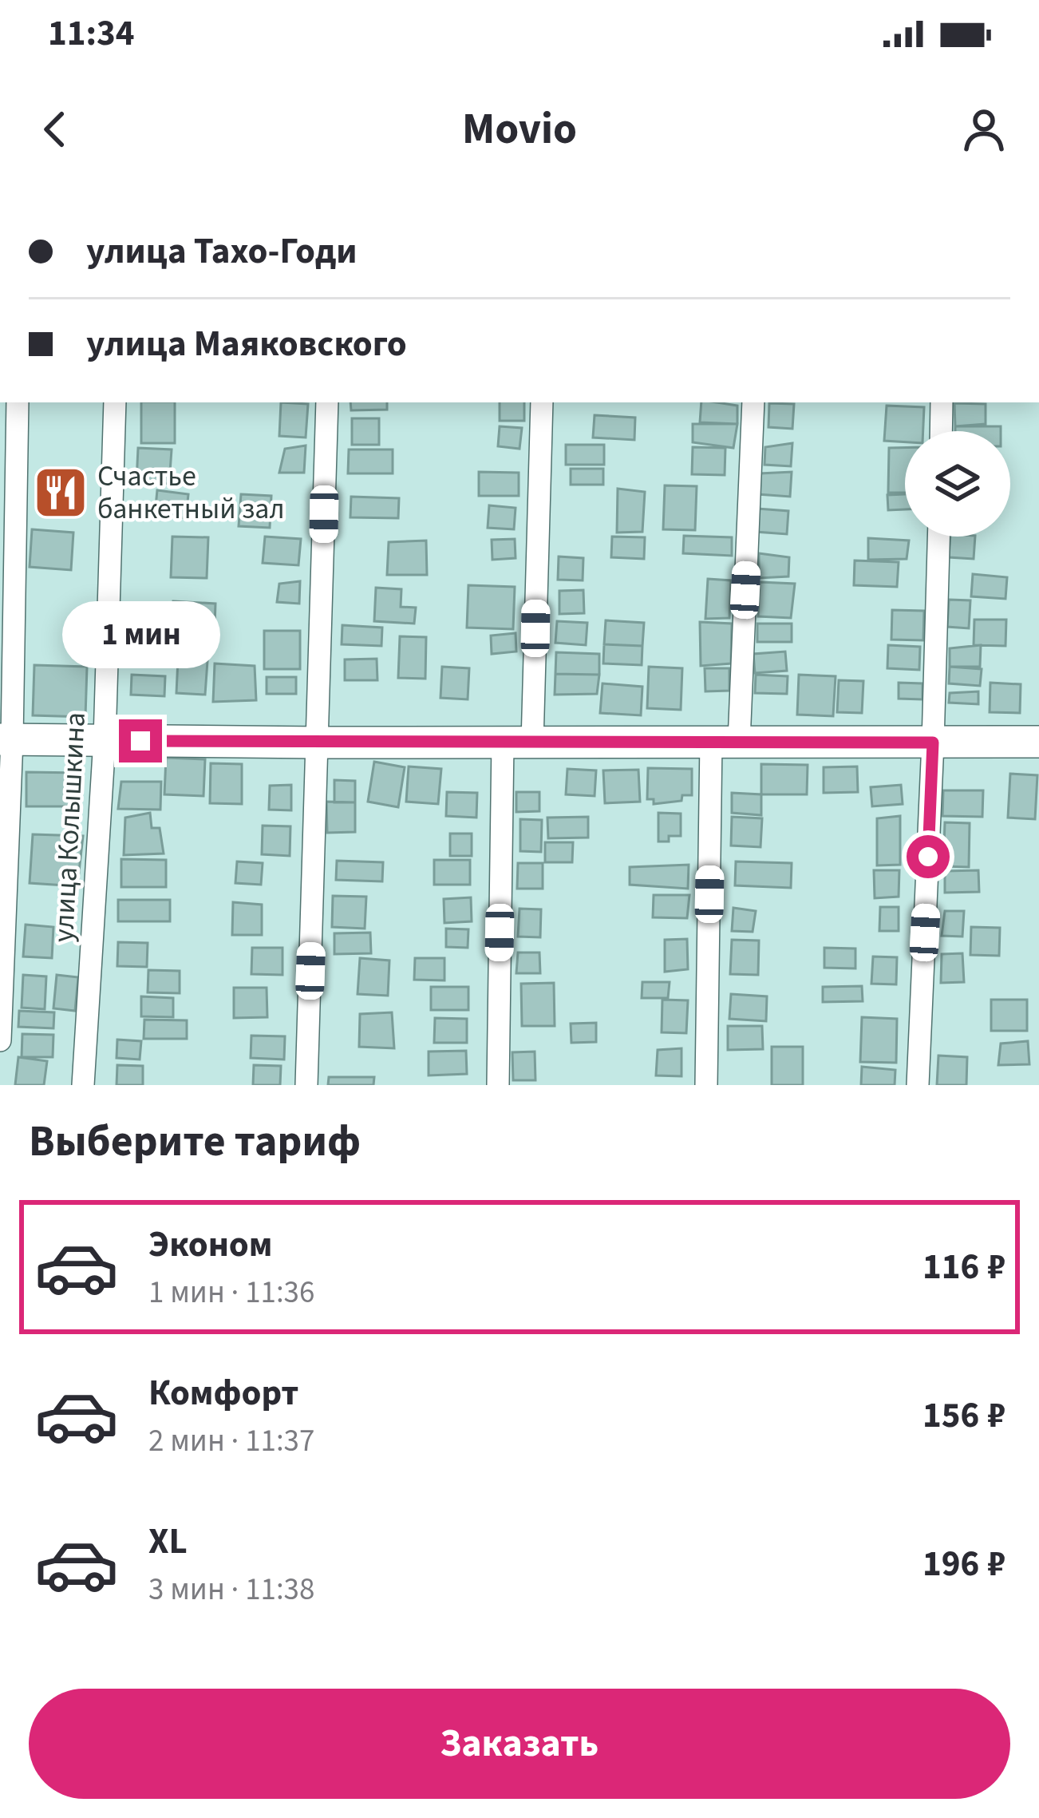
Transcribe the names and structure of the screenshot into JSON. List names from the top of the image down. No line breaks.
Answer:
{"streets":{"street":["улица Колышкина"]},"places":{"restaurant":["Счастье банкетный зал"]},"page":{"status":"11:34","header":"Movio","banner":["улица Тахо-Годи","улица Маяковского"],"bubble":"1 мин","heading":"Выберите тариф","list":[{"name":"Эконом","note":"1 мин · 11:36","value":"116 ₽"},{"name":"Комфорт","note":"2 мин · 11:37","value":"156 ₽"},{"name":"XL","note":"3 мин · 11:38","value":"196 ₽"}],"buttons":"Заказать"}}
